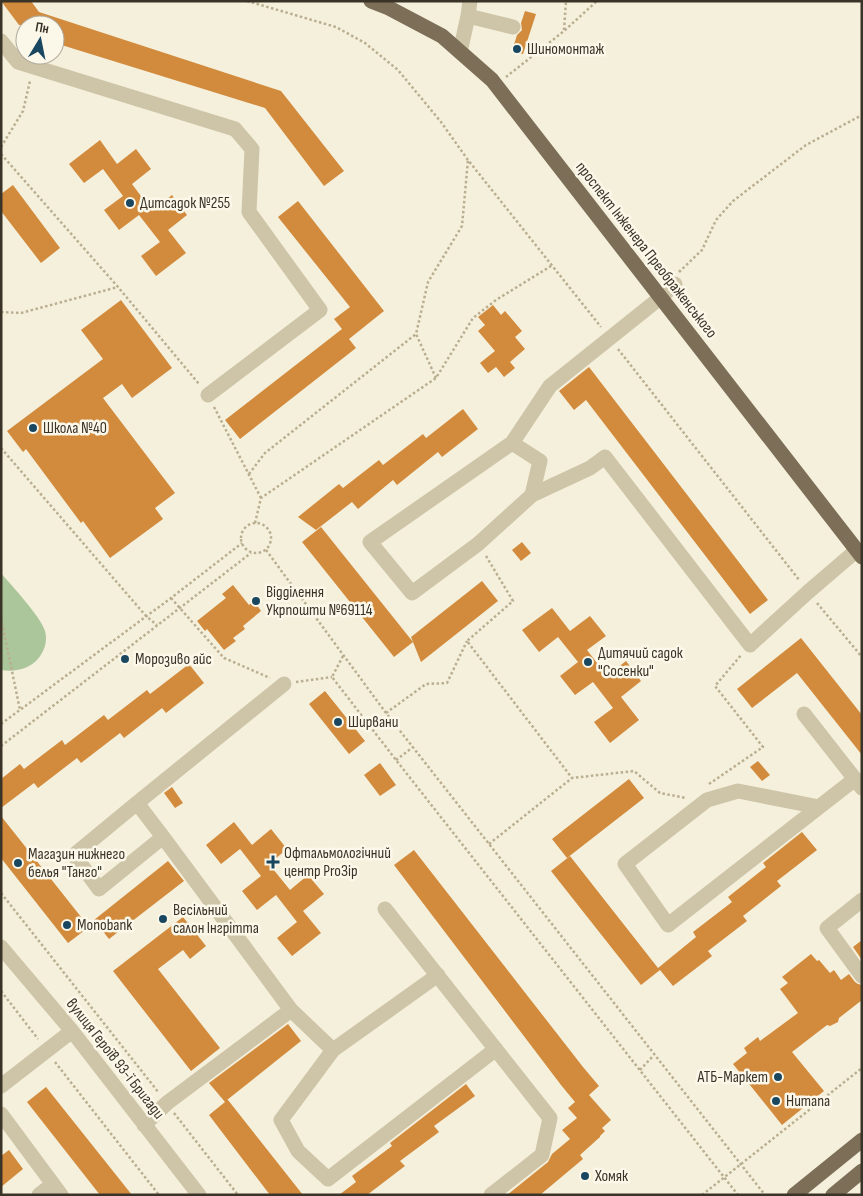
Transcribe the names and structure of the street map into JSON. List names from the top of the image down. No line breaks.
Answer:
{"streets":{"main road":["проспект Інженера Преображенського"],"street":["вулиця Героїв 93-ї Бригади"]},"places":{"other":["Шиномонтаж","Дитсадок №255","Школа №40","Відділення Укрпошти №69114","Морозиво айс","Дитячий садок \"Сосенки\"","Ширвани","Магазин нижнего белья \"Танго\"","Весільний салон Інгрітта","Monobank","АТБ-Маркет","Humana","Хомяк"],"health":["Офтальмологічний центр ProЗір"]},"north":"top"}
